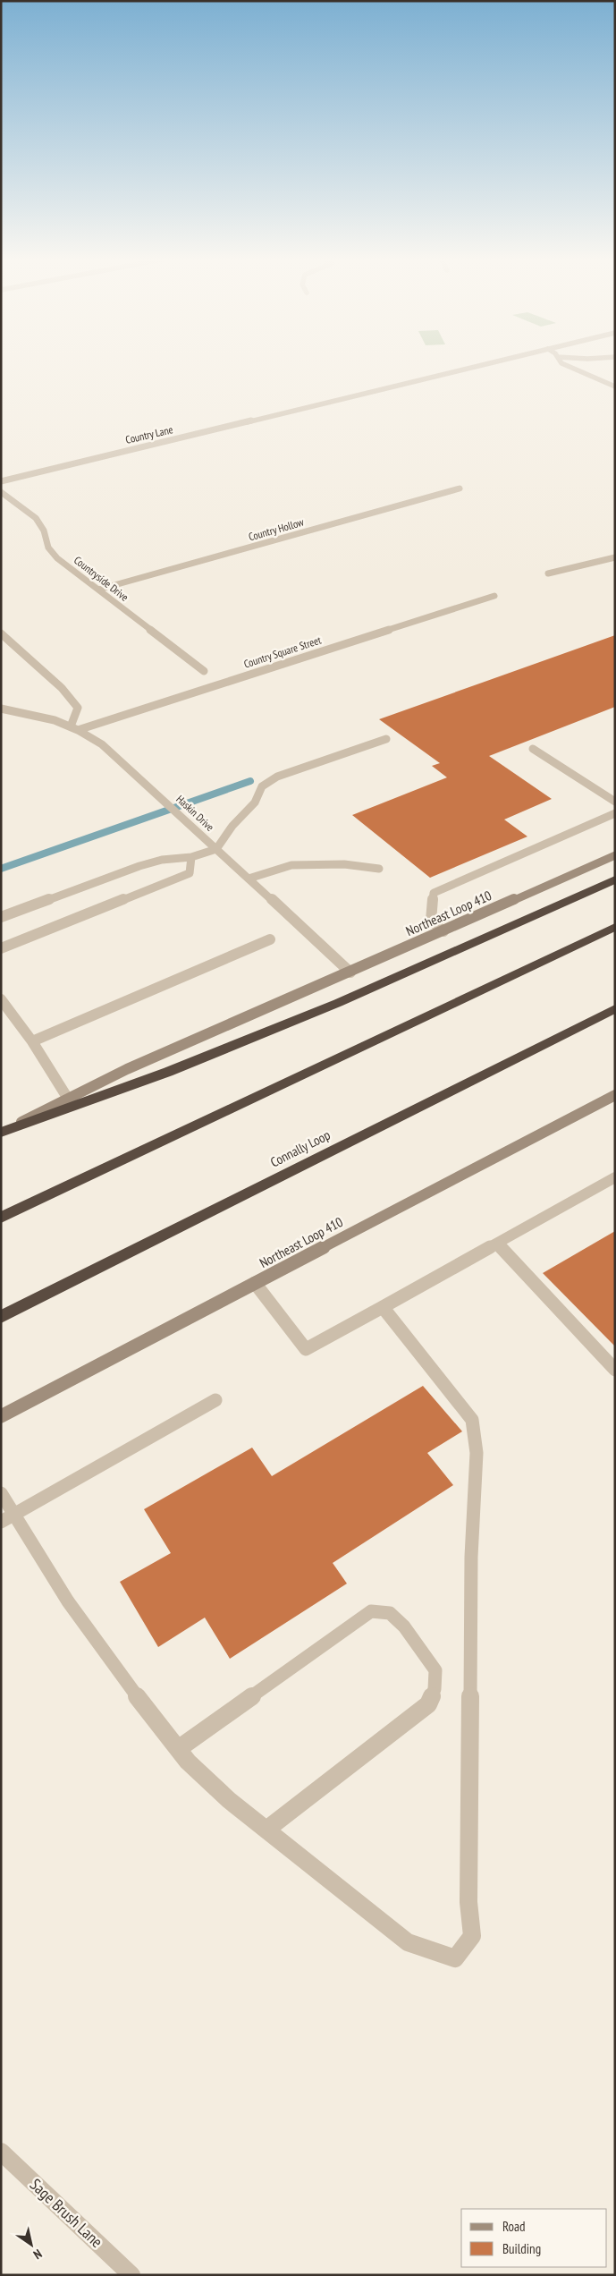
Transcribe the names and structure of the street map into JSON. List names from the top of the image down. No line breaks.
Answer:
{"streets":{"highway":["Connally Loop"],"main road":["Northeast Loop 410"],"street":["Country Lane","Country Hollow","Countryside Drive","Country Square Street","Haskin Drive","Sage Brush Lane"]},"crossings":[["Country Hollow","Countryside Drive"],["Country Square Street","Haskin Drive"],["Haskin Drive","Northeast Loop 410"]],"legend":["Road","Building"],"north":"bottom right"}
